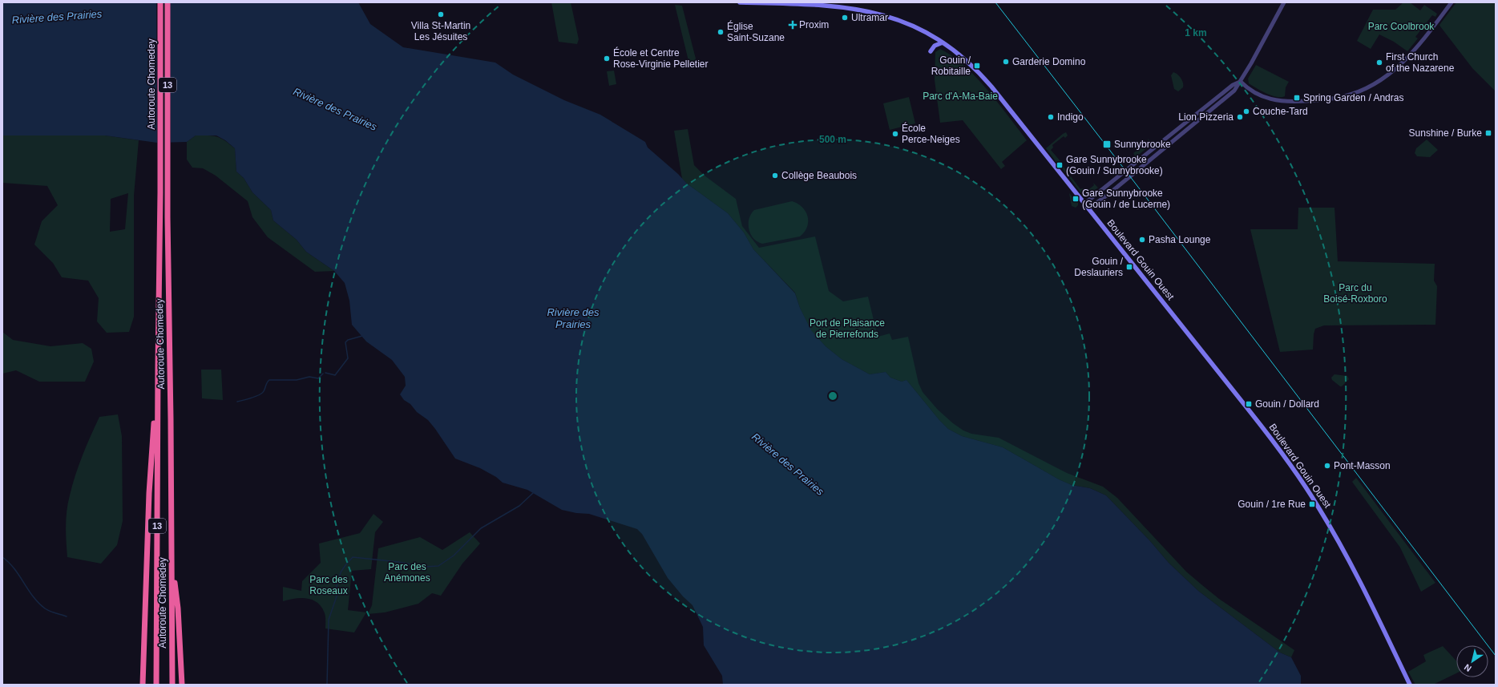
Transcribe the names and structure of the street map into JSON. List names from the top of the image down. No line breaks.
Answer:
{"streets":{"highway":["Autoroute Chomedey","13"],"main road":["Boulevard Gouin Ouest"]},"water":["Rivière des Prairies"],"parks":["Parc Coolbrook","Parc d'A-Ma-Baie","Parc du Boisé-Roxboro","Port de Plaisance de Pierrefonds","Parc des Anémones","Parc des Roseaux"],"places":{"other":["Villa St-Martin Les Jésuites","Ultramar","Église Saint-Suzane","École et Centre Rose-Virginie Pelletier","Garderie Domino","First Church of the Nazarene","Couche-Tard","Indigo","Lion Pizzeria","École Perce-Neiges","Collège Beaubois","Pasha Lounge","Pont-Masson"],"health":["Proxim"],"transit":["Gouin / Robitaille","Spring Garden / Andras","Sunshine / Burke","Sunnybrooke","Gare Sunnybrooke (Gouin / Sunnybrooke)","Gare Sunnybrooke (Gouin / de Lucerne)","Gouin / Deslauriers","Gouin / Dollard","Gouin / 1re Rue"]},"north":"bottom left","rings":["1 km","500 m"]}
